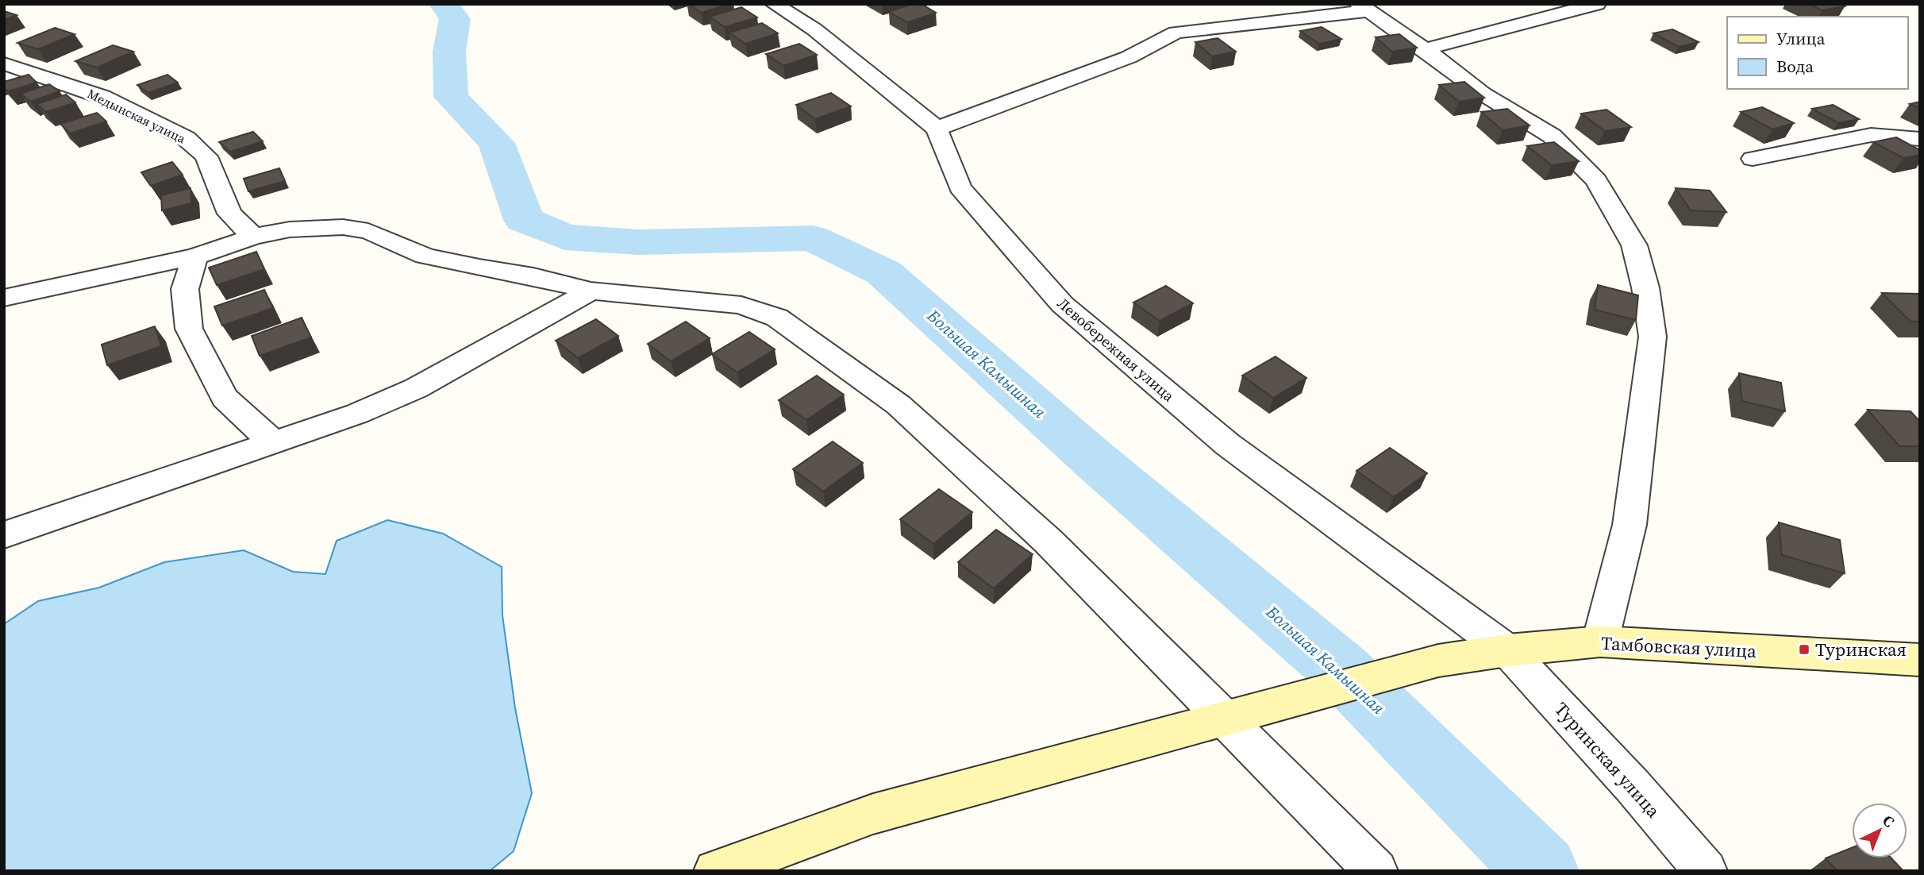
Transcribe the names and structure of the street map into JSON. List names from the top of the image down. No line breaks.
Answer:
{"streets":{"street":["Медынская улица","Левобережная улица","Тамбовская улица","Туринская улица"]},"crossings":[["Левобережная улица","Тамбовская улица"],["Левобережная улица","Туринская улица"],["Тамбовская улица","Туринская улица"]],"water":["Большая Камышная"],"places":{"transit":["Туринская"]},"legend":["Улица","Вода"],"north":"top right"}
